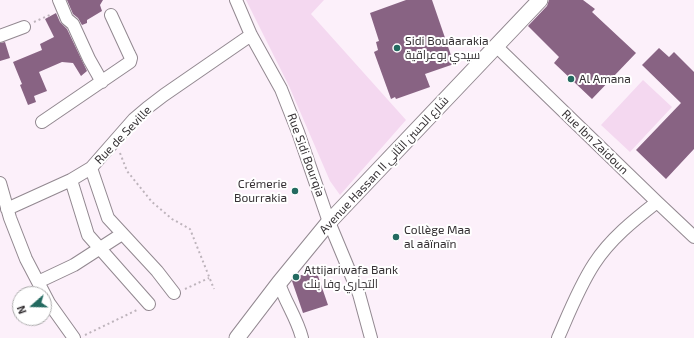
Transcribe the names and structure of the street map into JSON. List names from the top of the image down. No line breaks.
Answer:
{"streets":{"street":["Rue de Seville","Rue Ibn Zaidoun","Rue Sidi Bourqia","Avenue Hassan II شارع الحسن الثاني"]},"crossings":[["Rue de Seville","Rue Sidi Bourqia"],["Rue Ibn Zaidoun","Avenue Hassan II شارع الحسن الثاني"],["Rue Sidi Bourqia","Avenue Hassan II شارع الحسن الثاني"]],"places":["Sidi Bouâarakia سيدي بوعراقية","Al Amana","Crémerie Bourrakia","Collège Maa al aâïnaïn","Attijariwafa Bank التجاري وفا بنك"],"north":"left"}
